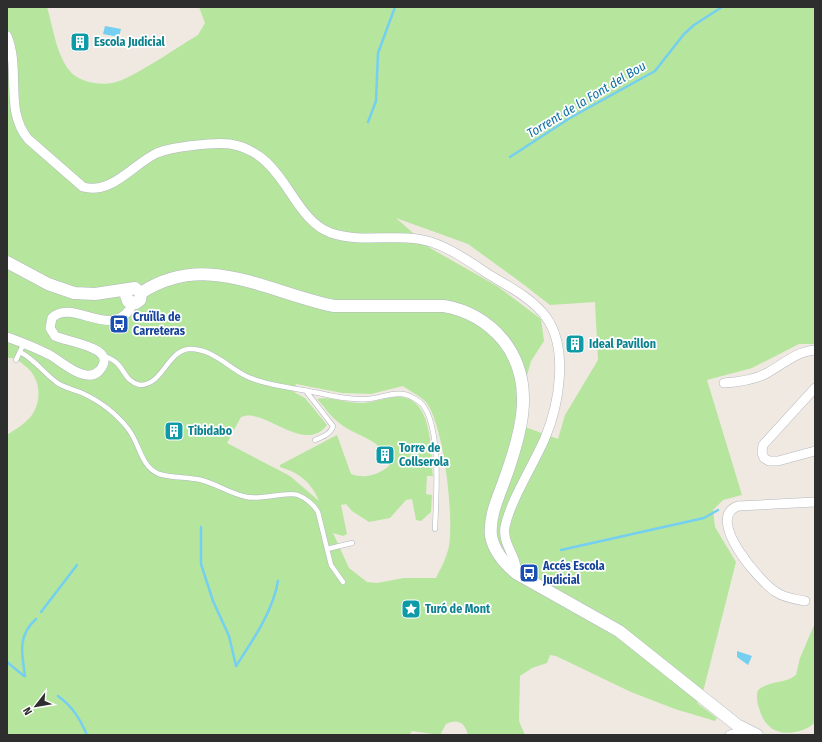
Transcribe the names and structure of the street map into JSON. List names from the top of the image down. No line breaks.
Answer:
{"water":["Torrent de la Font del Bou"],"places":{"building":["Escola Judicial","Ideal Pavillon","Tibidabo","Torre de Collserola"],"bus stop":["Cruïlla de Carreteras","Accés Escola Judicial"],"place":["Turó de Mont"]},"north":"bottom left"}
